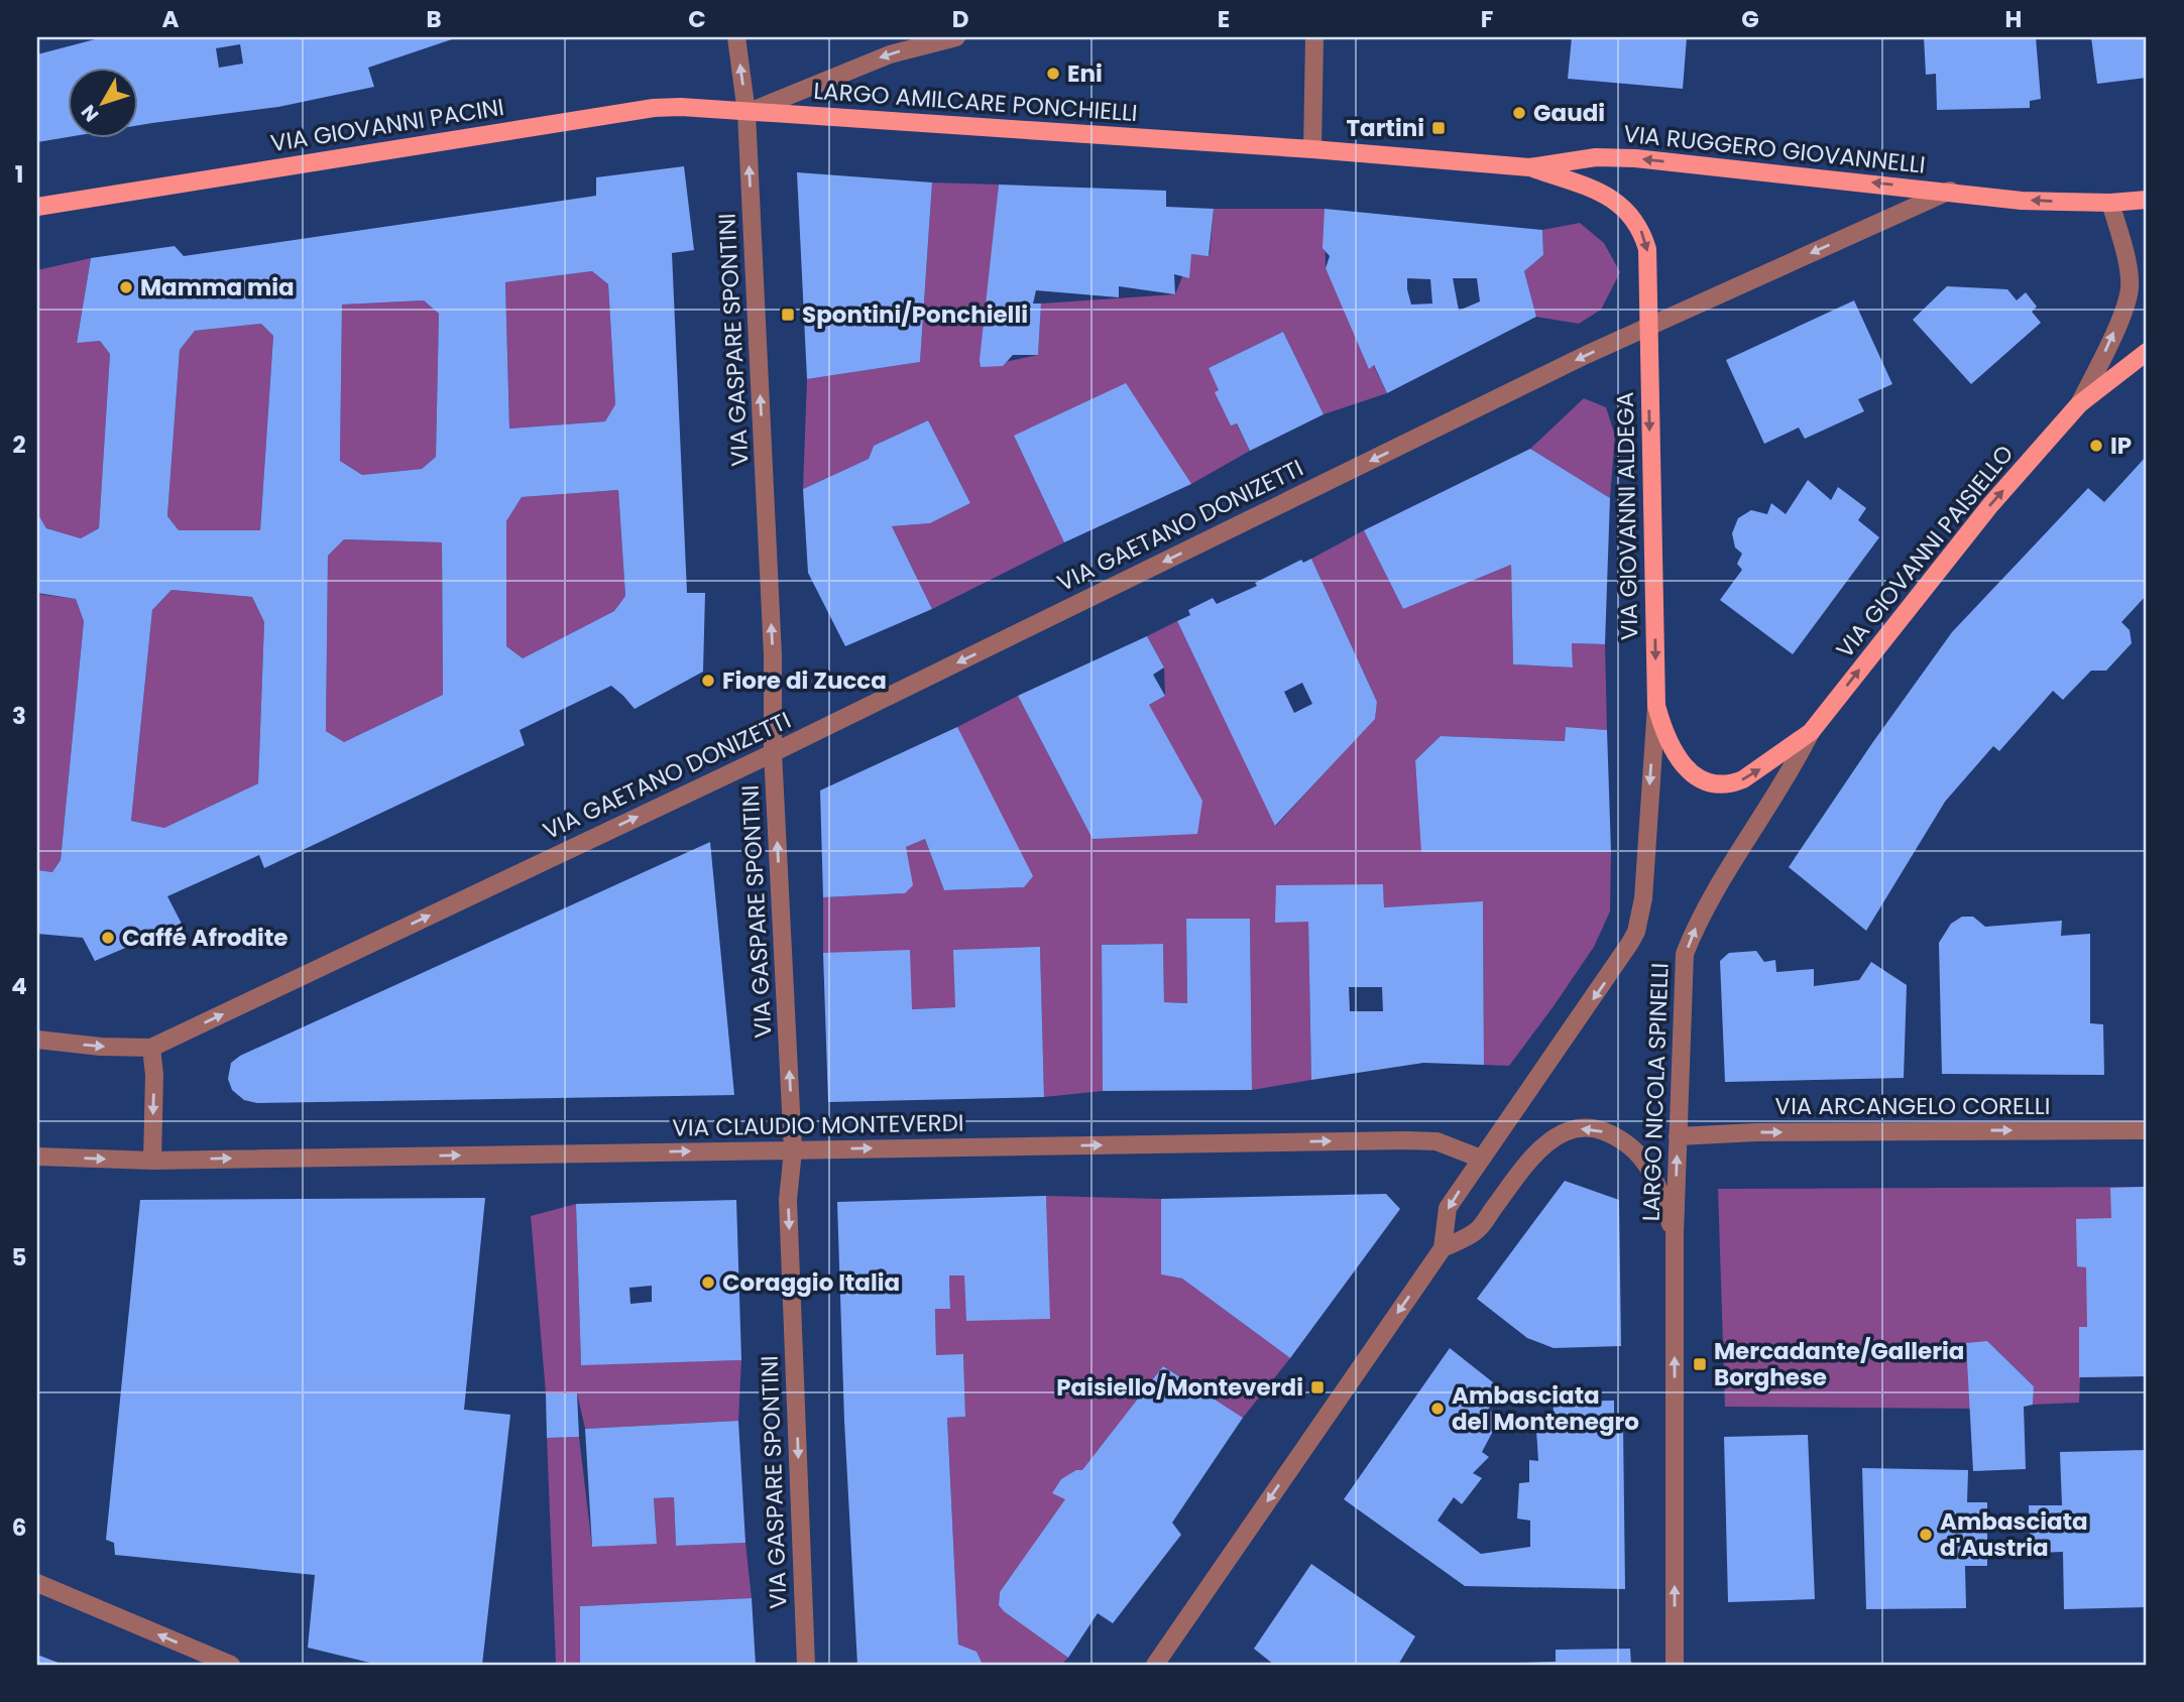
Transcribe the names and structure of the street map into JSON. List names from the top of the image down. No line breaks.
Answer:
{"streets":{"main road":["LARGO AMILCARE PONCHIELLI","VIA GIOVANNI PACINI","VIA RUGGERO GIOVANNELLI","VIA GIOVANNI ALDEGA","VIA GIOVANNI PAISIELLO"],"street":["VIA GASPARE SPONTINI","VIA GAETANO DONIZETTI","LARGO NICOLA SPINELLI","VIA ARCANGELO CORELLI","VIA CLAUDIO MONTEVERDI"]},"crossings":[["LARGO AMILCARE PONCHIELLI","VIA GIOVANNI PACINI"],["LARGO AMILCARE PONCHIELLI","VIA RUGGERO GIOVANNELLI"],["LARGO AMILCARE PONCHIELLI","VIA GASPARE SPONTINI"],["VIA GIOVANNI PACINI","VIA GASPARE SPONTINI"],["VIA RUGGERO GIOVANNELLI","VIA GIOVANNI ALDEGA"],["VIA RUGGERO GIOVANNELLI","VIA GAETANO DONIZETTI"],["VIA RUGGERO GIOVANNELLI","VIA GIOVANNI PAISIELLO"],["VIA GASPARE SPONTINI","VIA GAETANO DONIZETTI"],["VIA GASPARE SPONTINI","VIA CLAUDIO MONTEVERDI"],["VIA GIOVANNI ALDEGA","VIA GAETANO DONIZETTI"],["VIA GIOVANNI ALDEGA","VIA GIOVANNI PAISIELLO"],["VIA GIOVANNI ALDEGA","LARGO NICOLA SPINELLI"],["VIA GIOVANNI PAISIELLO","LARGO NICOLA SPINELLI"],["LARGO NICOLA SPINELLI","VIA ARCANGELO CORELLI"],["LARGO NICOLA SPINELLI","VIA CLAUDIO MONTEVERDI"]],"one_way":["VIA RUGGERO GIOVANNELLI","VIA GIOVANNI PAISIELLO","VIA ARCANGELO CORELLI","VIA CLAUDIO MONTEVERDI"],"places":{"other":["Eni","Gaudi","Mamma mia","IP","Fiore di Zucca","Caffé Afrodite","Coraggio Italia","Ambasciata del Montenegro","Ambasciata d'Austria"],"transit":["Tartini","Spontini/Ponchielli","Mercadante/Galleria Borghese","Paisiello/Monteverdi"]},"north":"bottom left","grid":{"columns":["A","B","C","D","E","F","G","H"],"rows":["1","2","3","4","5","6"]}}
